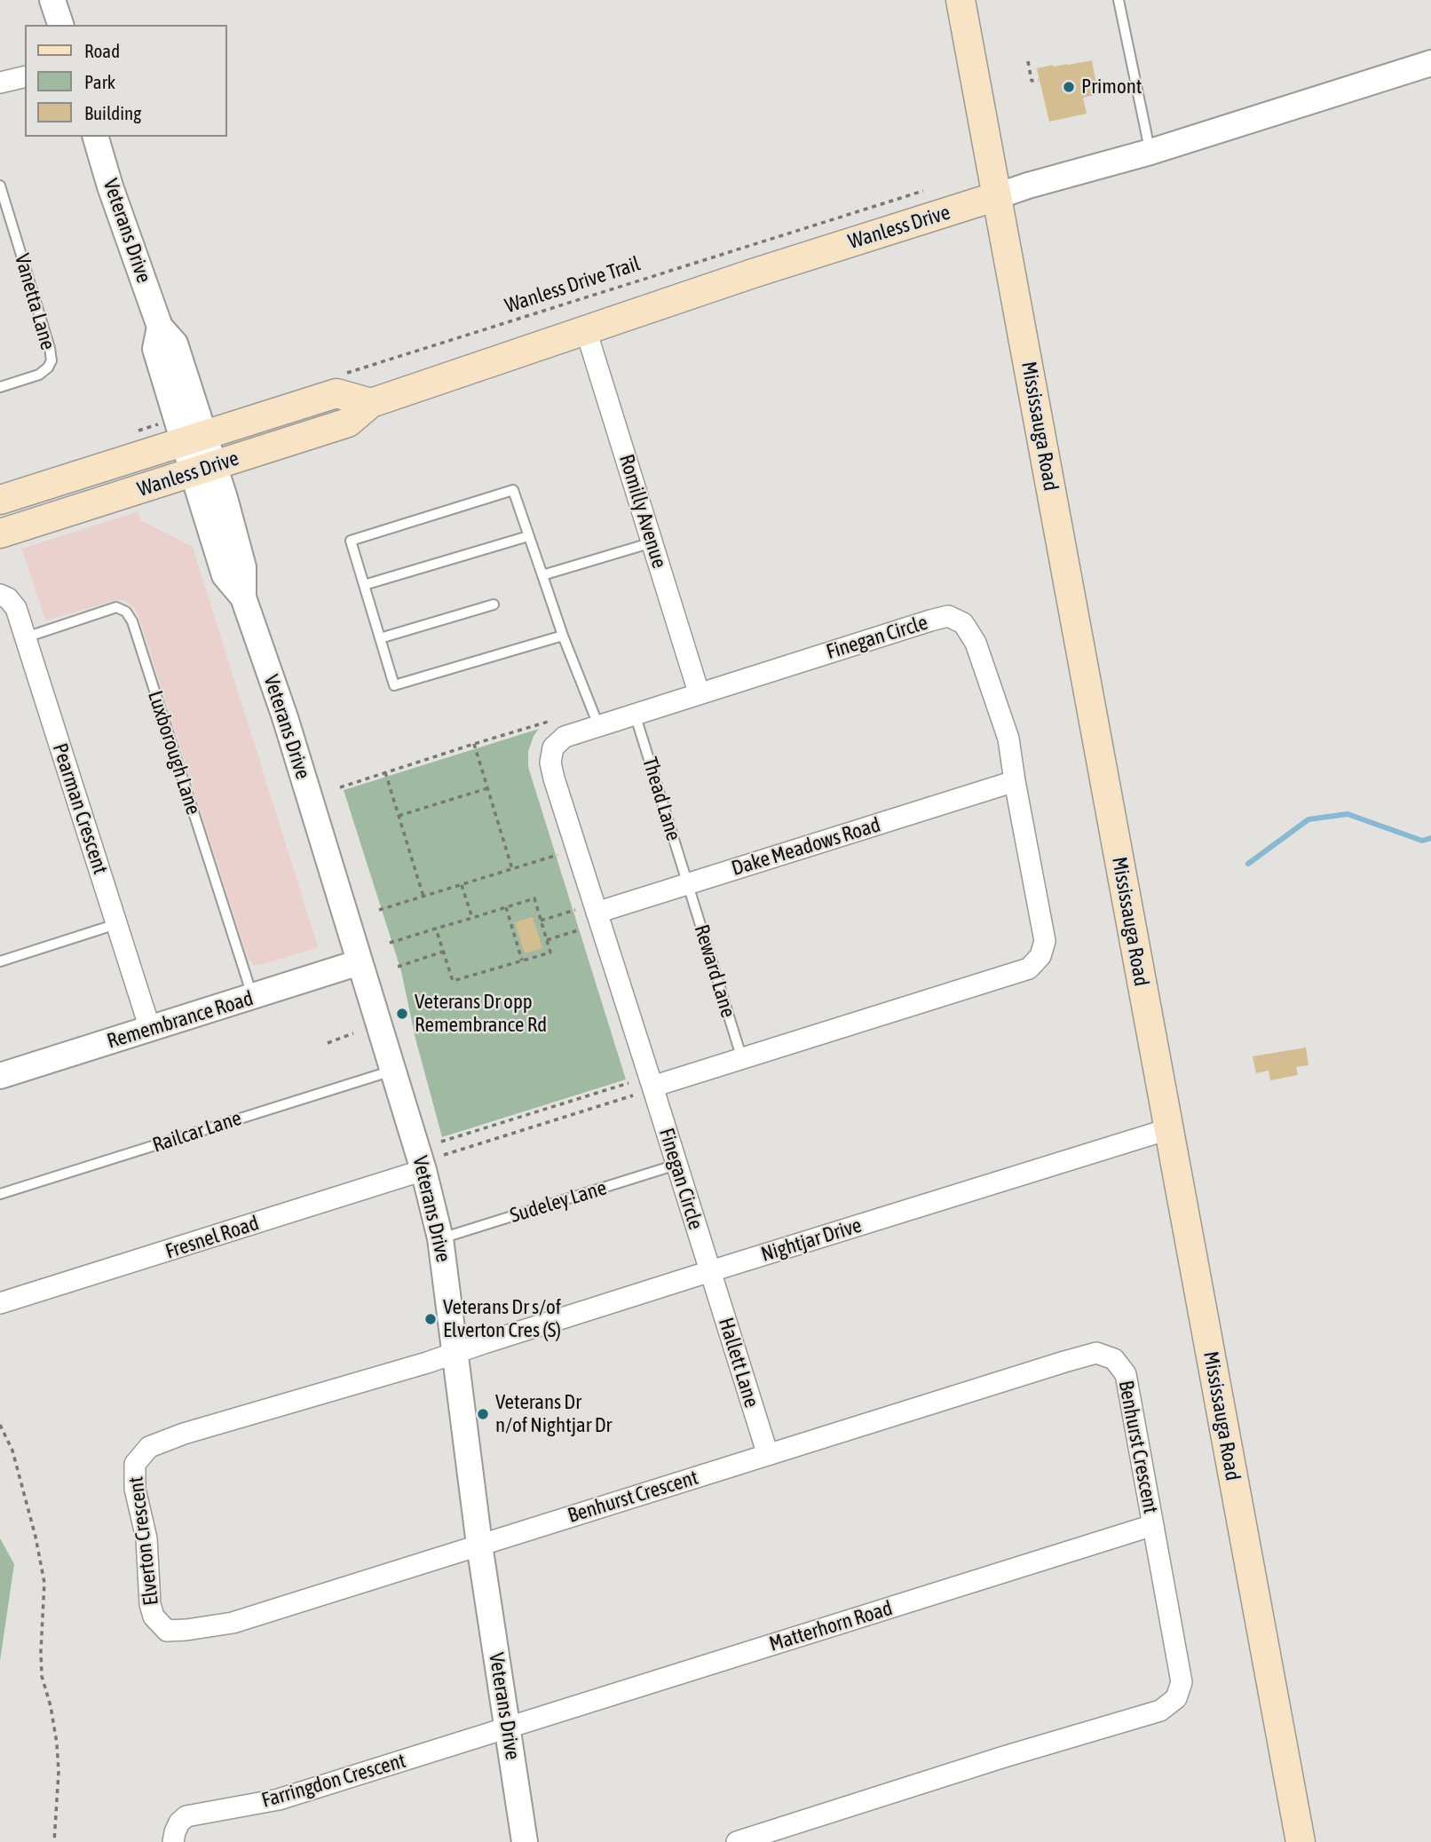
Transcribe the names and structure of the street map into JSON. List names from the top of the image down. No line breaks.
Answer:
{"streets":{"main road":["Wanless Drive","Mississauga Road"],"street":["Veterans Drive","Romilly Avenue","Finegan Circle","Pearman Crescent","Dake Meadows Road","Remembrance Road","Fresnel Road","Nightjar Drive","Hallett Lane","Benhurst Crescent","Elverton Crescent","Matterhorn Road","Farringdon Crescent"],"lane":["Vanetta Lane","Luxborough Lane","Thead Lane","Reward Lane","Railcar Lane","Sudeley Lane"],"path":["Wanless Drive Trail"]},"crossings":[["Wanless Drive","Veterans Drive"],["Wanless Drive","Mississauga Road"],["Wanless Drive","Romilly Avenue"],["Veterans Drive","Remembrance Road"],["Veterans Drive","Railcar Lane"],["Veterans Drive","Sudeley Lane"],["Veterans Drive","Fresnel Road"],["Veterans Drive","Nightjar Drive"],["Veterans Drive","Benhurst Crescent"],["Veterans Drive","Elverton Crescent"],["Veterans Drive","Matterhorn Road"],["Veterans Drive","Farringdon Crescent"],["Mississauga Road","Nightjar Drive"],["Romilly Avenue","Finegan Circle"],["Finegan Circle","Thead Lane"],["Finegan Circle","Dake Meadows Road"],["Finegan Circle","Reward Lane"],["Finegan Circle","Sudeley Lane"],["Finegan Circle","Nightjar Drive"],["Finegan Circle","Hallett Lane"],["Luxborough Lane","Pearman Crescent"],["Luxborough Lane","Remembrance Road"],["Thead Lane","Dake Meadows Road"],["Thead Lane","Reward Lane"],["Pearman Crescent","Remembrance Road"],["Dake Meadows Road","Reward Lane"],["Nightjar Drive","Hallett Lane"],["Nightjar Drive","Elverton Crescent"],["Hallett Lane","Benhurst Crescent"],["Benhurst Crescent","Elverton Crescent"],["Benhurst Crescent","Matterhorn Road"],["Matterhorn Road","Farringdon Crescent"]],"places":["Primont","Veterans Dr opp Remembrance Rd","Veterans Dr s/of Elverton Cres (S)","Veterans Dr n/of Nightjar Dr"],"legend":["Road","Park","Building"]}
